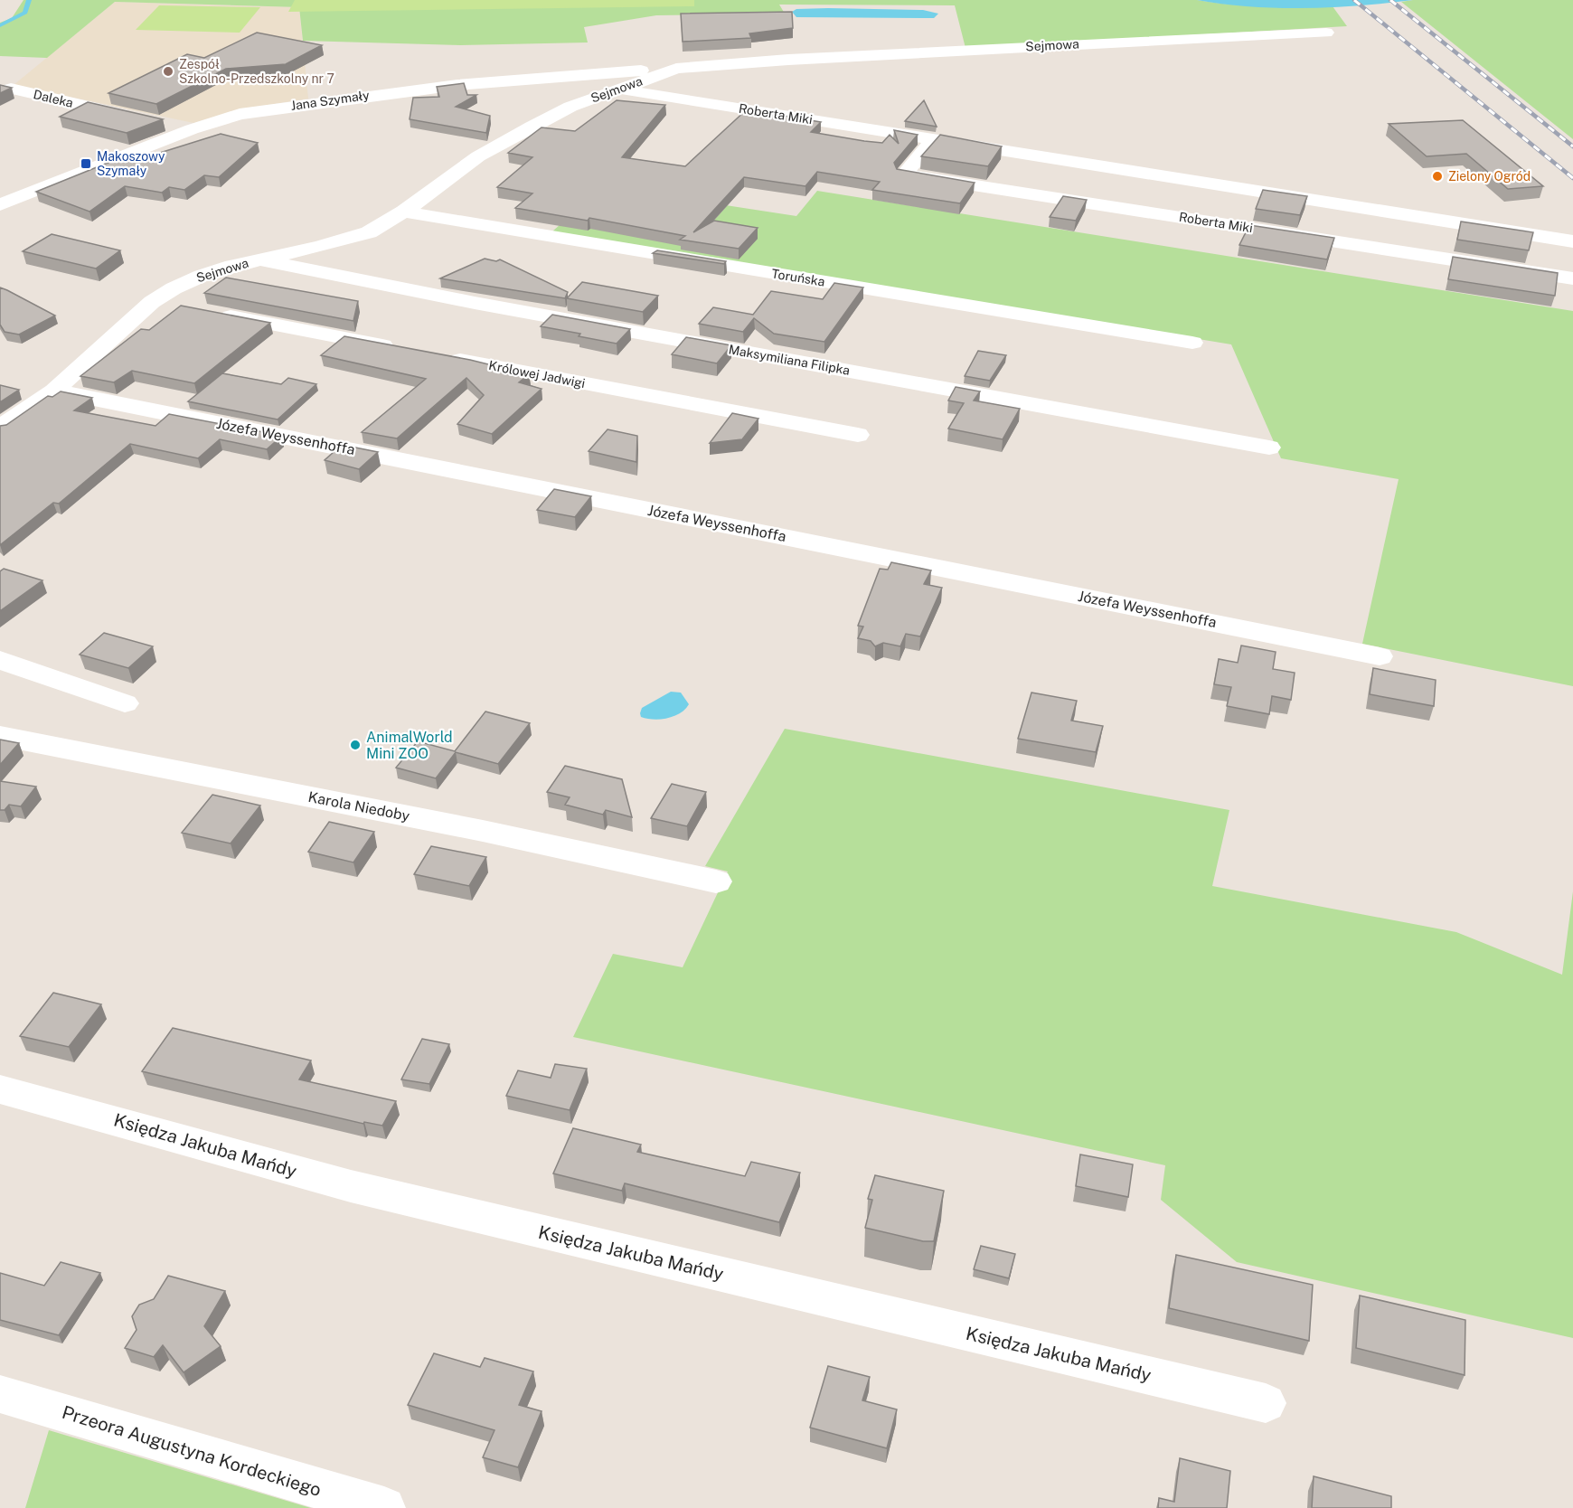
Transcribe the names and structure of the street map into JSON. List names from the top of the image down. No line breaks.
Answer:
{"streets":{"street":["Sejmowa","Daleka","Jana Szymały","Roberta Miki","Toruńska","Maksymiliana Filipka","Królowej Jadwigi","Józefa Weyssenhoffa","Karola Niedoby","Księdza Jakuba Mańdy","Przeora Augustyna Kordeckiego"]},"crossings":[["Sejmowa","Jana Szymały"],["Sejmowa","Roberta Miki"],["Sejmowa","Toruńska"],["Sejmowa","Maksymiliana Filipka"],["Sejmowa","Józefa Weyssenhoffa"]],"places":{"other":["Zespół Szkolno-Przedszkolny nr 7","Zielony Ogród","AnimalWorld Mini ZOO"],"transit":["Makoszowy Szymały"]}}
